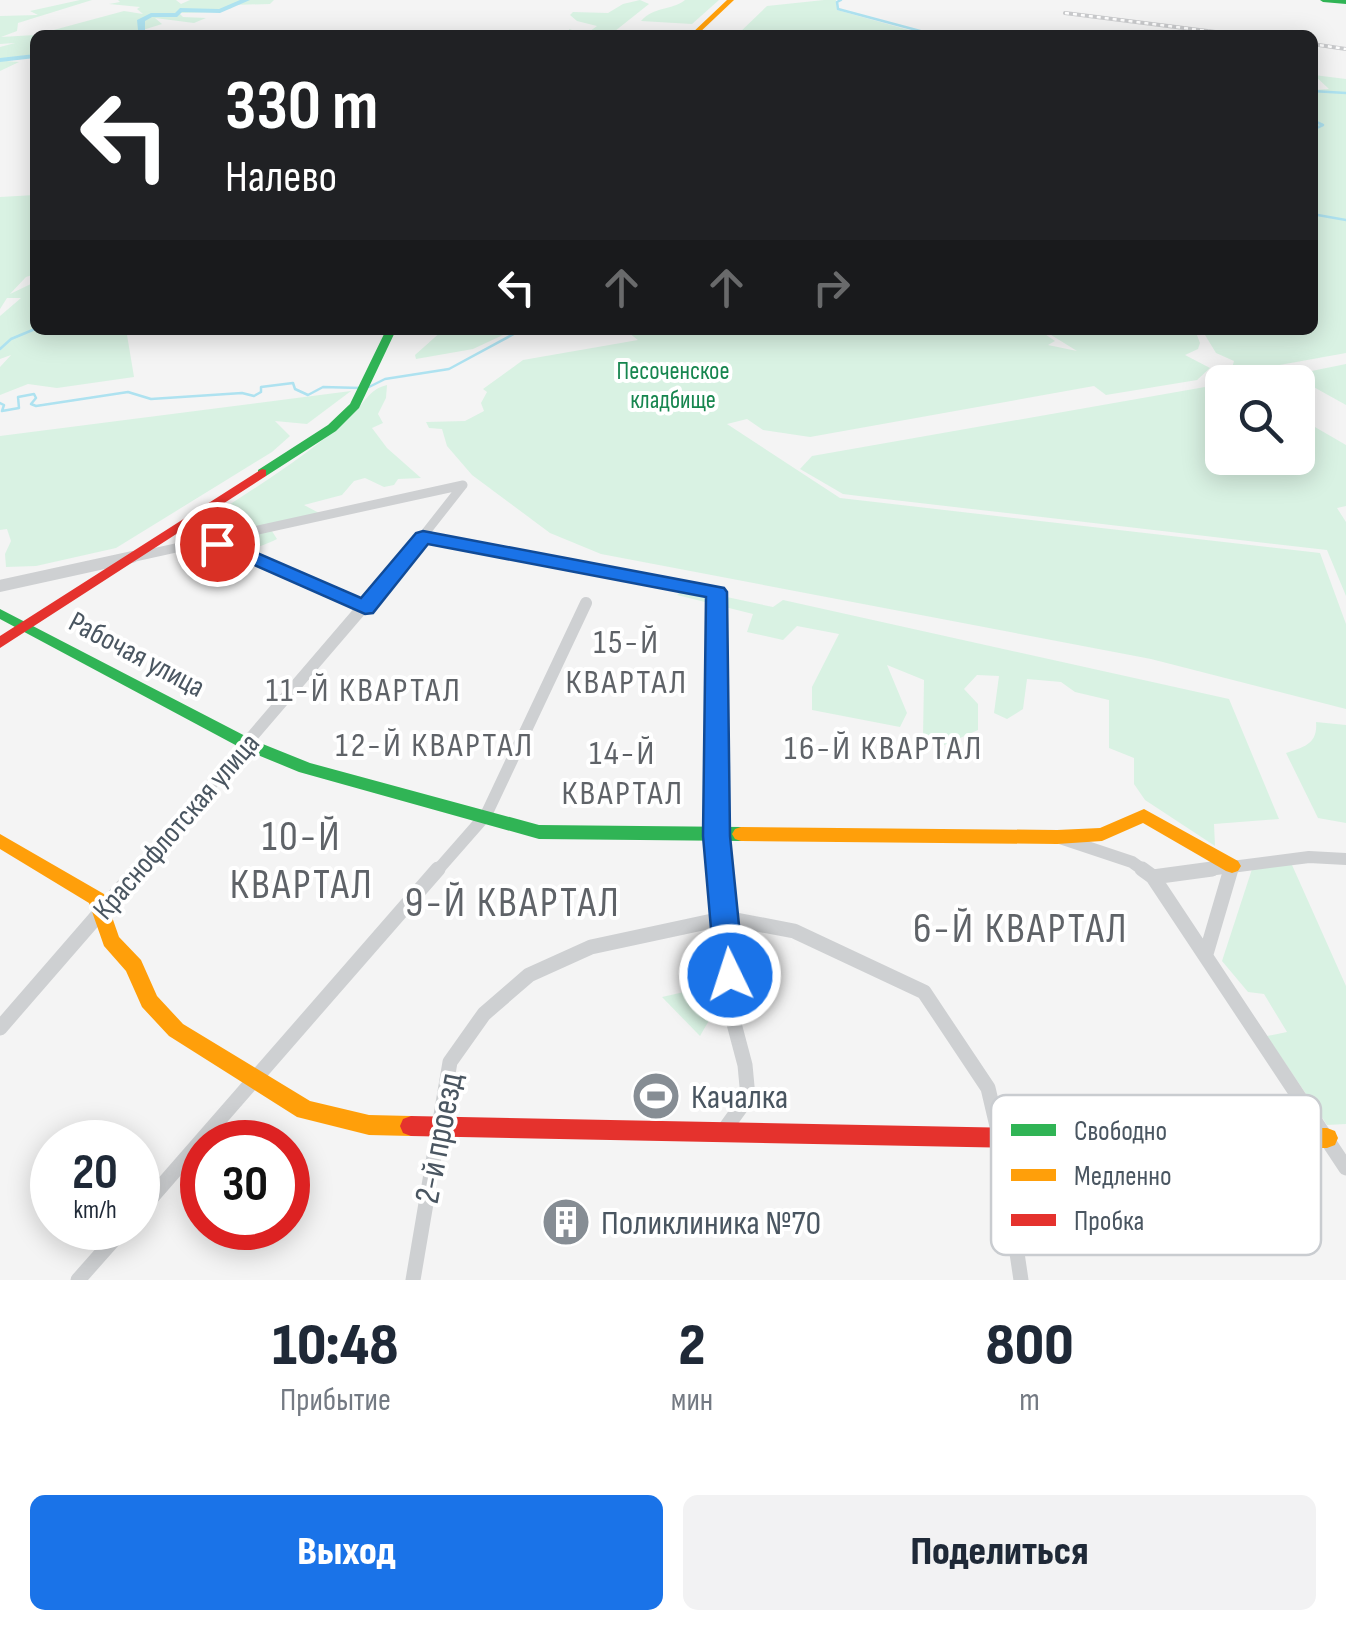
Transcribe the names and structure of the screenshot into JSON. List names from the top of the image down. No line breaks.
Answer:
{"streets":{"street":["Рабочая улица","Краснофлотская улица","2-й проезд"]},"crossings":[["Рабочая улица","Краснофлотская улица"]],"districts":["15-Й КВАРТАЛ","11-Й КВАРТАЛ","12-Й КВАРТАЛ","16-Й КВАРТАЛ","14-Й КВАРТАЛ","10-Й КВАРТАЛ","9-Й КВАРТАЛ","6-Й КВАРТАЛ"],"parks":["Песоченское кладбище"],"places":{"sports":["Качалка"],"building":["Поликлиника №70"]},"legend":["Свободно","Медленно","Пробка"],"page":{"turn":["330 m","Налево"],"speed":"20 km/h","limit":"30","eta":["10:48","Прибытие","2","мин","800","m"],"buttons":["Выход","Поделиться"]}}
